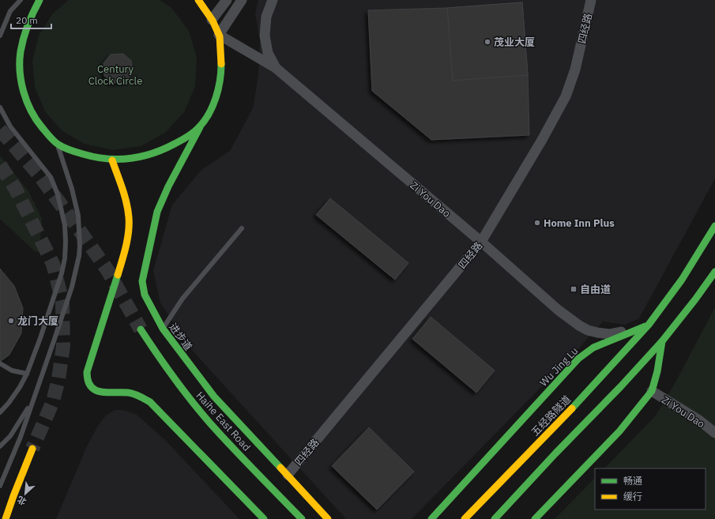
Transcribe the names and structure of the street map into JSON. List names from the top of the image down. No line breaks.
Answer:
{"streets":{"main road":["进步道","Wu Jing Lu","五经路隧道","Haihe East Road"],"street":["四经路","Zi You Dao"]},"crossings":[["四经路","Zi You Dao"],["四经路","进步道"],["Zi You Dao","进步道"],["Zi You Dao","Wu Jing Lu"],["Zi You Dao","五经路隧道"],["Wu Jing Lu","五经路隧道"]],"parks":["Century Clock Circle"],"places":{"other":["茂业大厦","Home Inn Plus","龙门大厦"],"transit":["自由道"]},"legend":["畅通","缓行"],"scale_bar":"20 m","north":"bottom left"}
